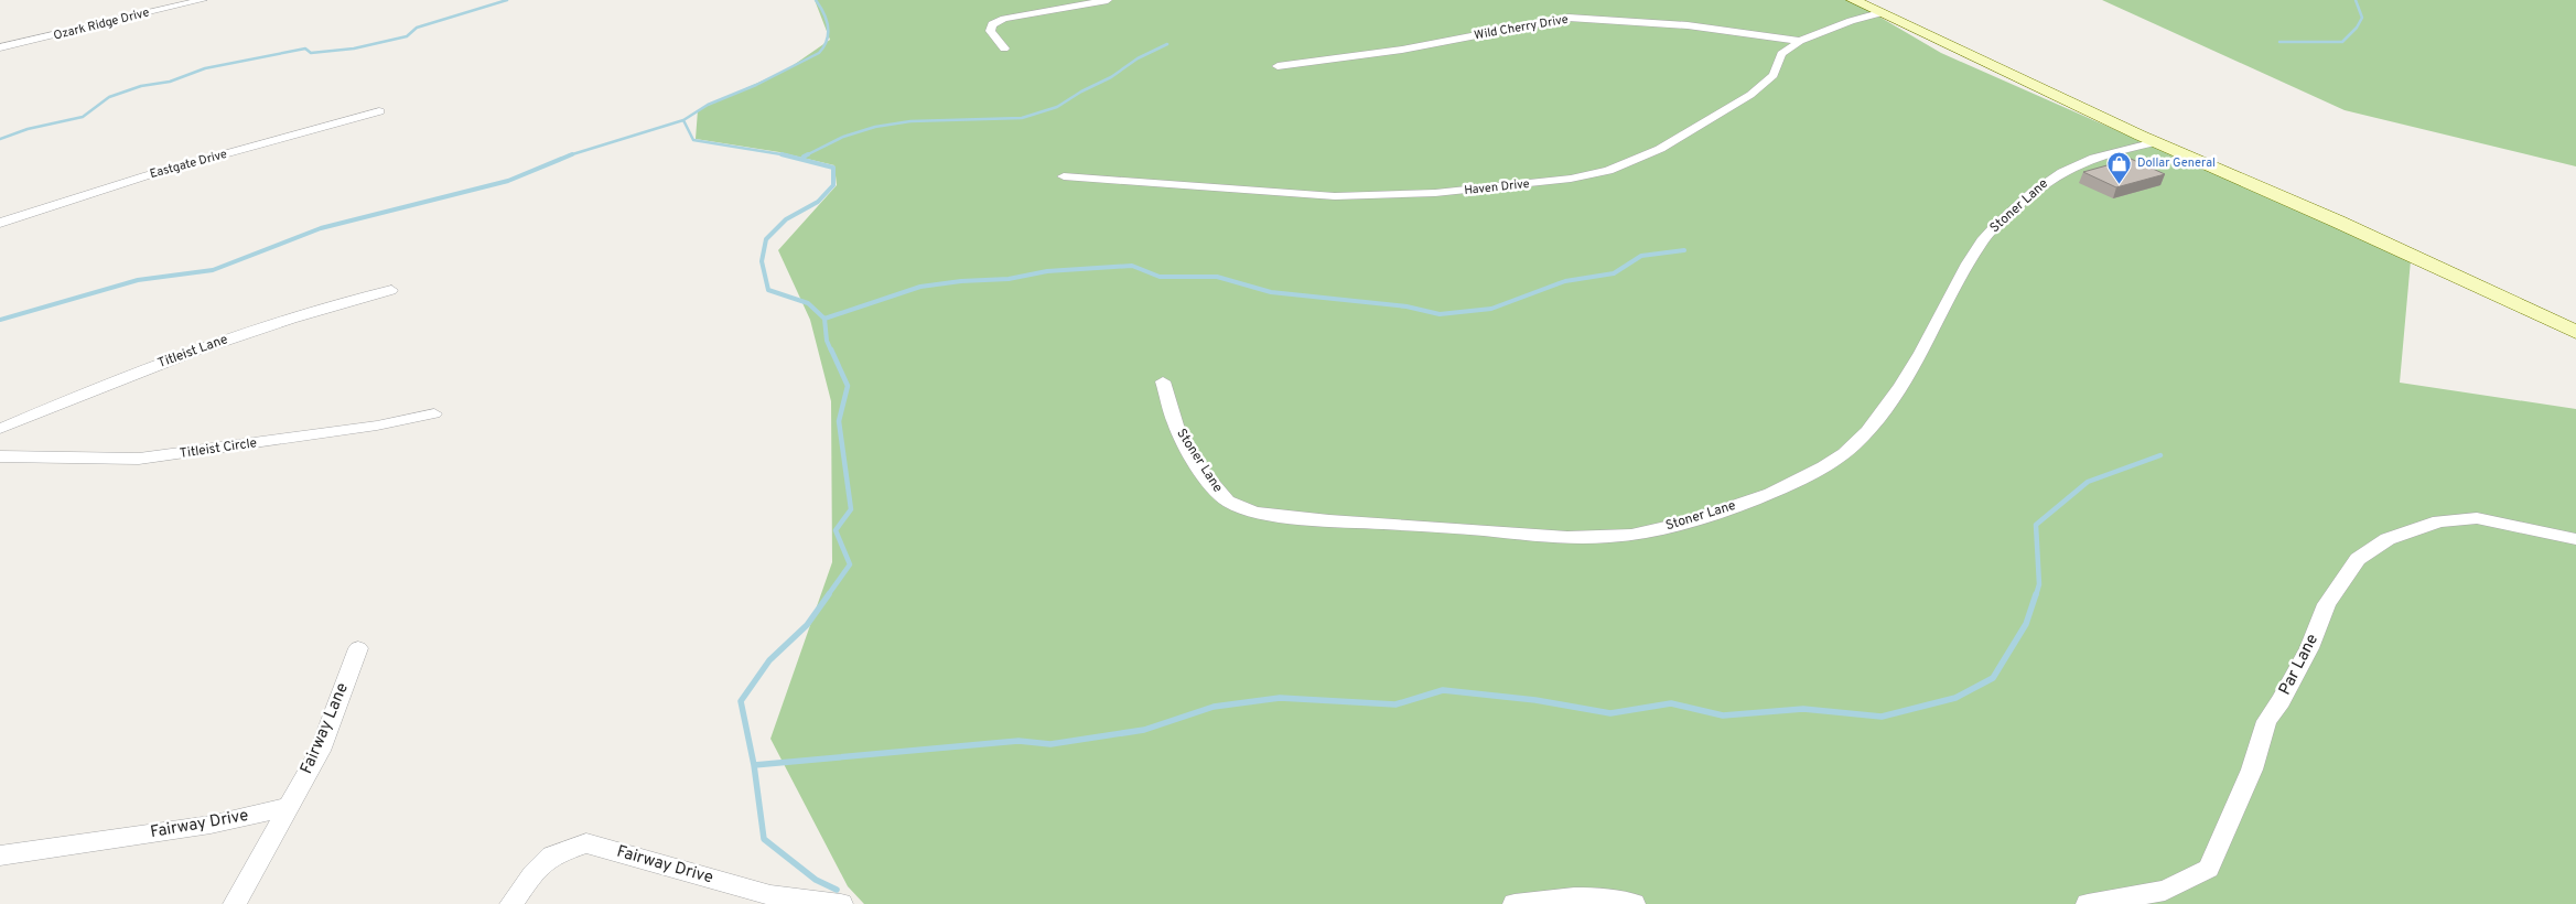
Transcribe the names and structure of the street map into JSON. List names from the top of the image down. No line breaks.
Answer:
{"streets":{"street":["Ozark Ridge Drive","Wild Cherry Drive","Eastgate Drive","Haven Drive","Stoner Lane","Titleist Lane","Titleist Circle","Par Lane","Fairway Lane","Fairway Drive"]},"crossings":[["Wild Cherry Drive","Haven Drive"],["Fairway Lane","Fairway Drive"]],"places":{"shop":["Dollar General"]}}
